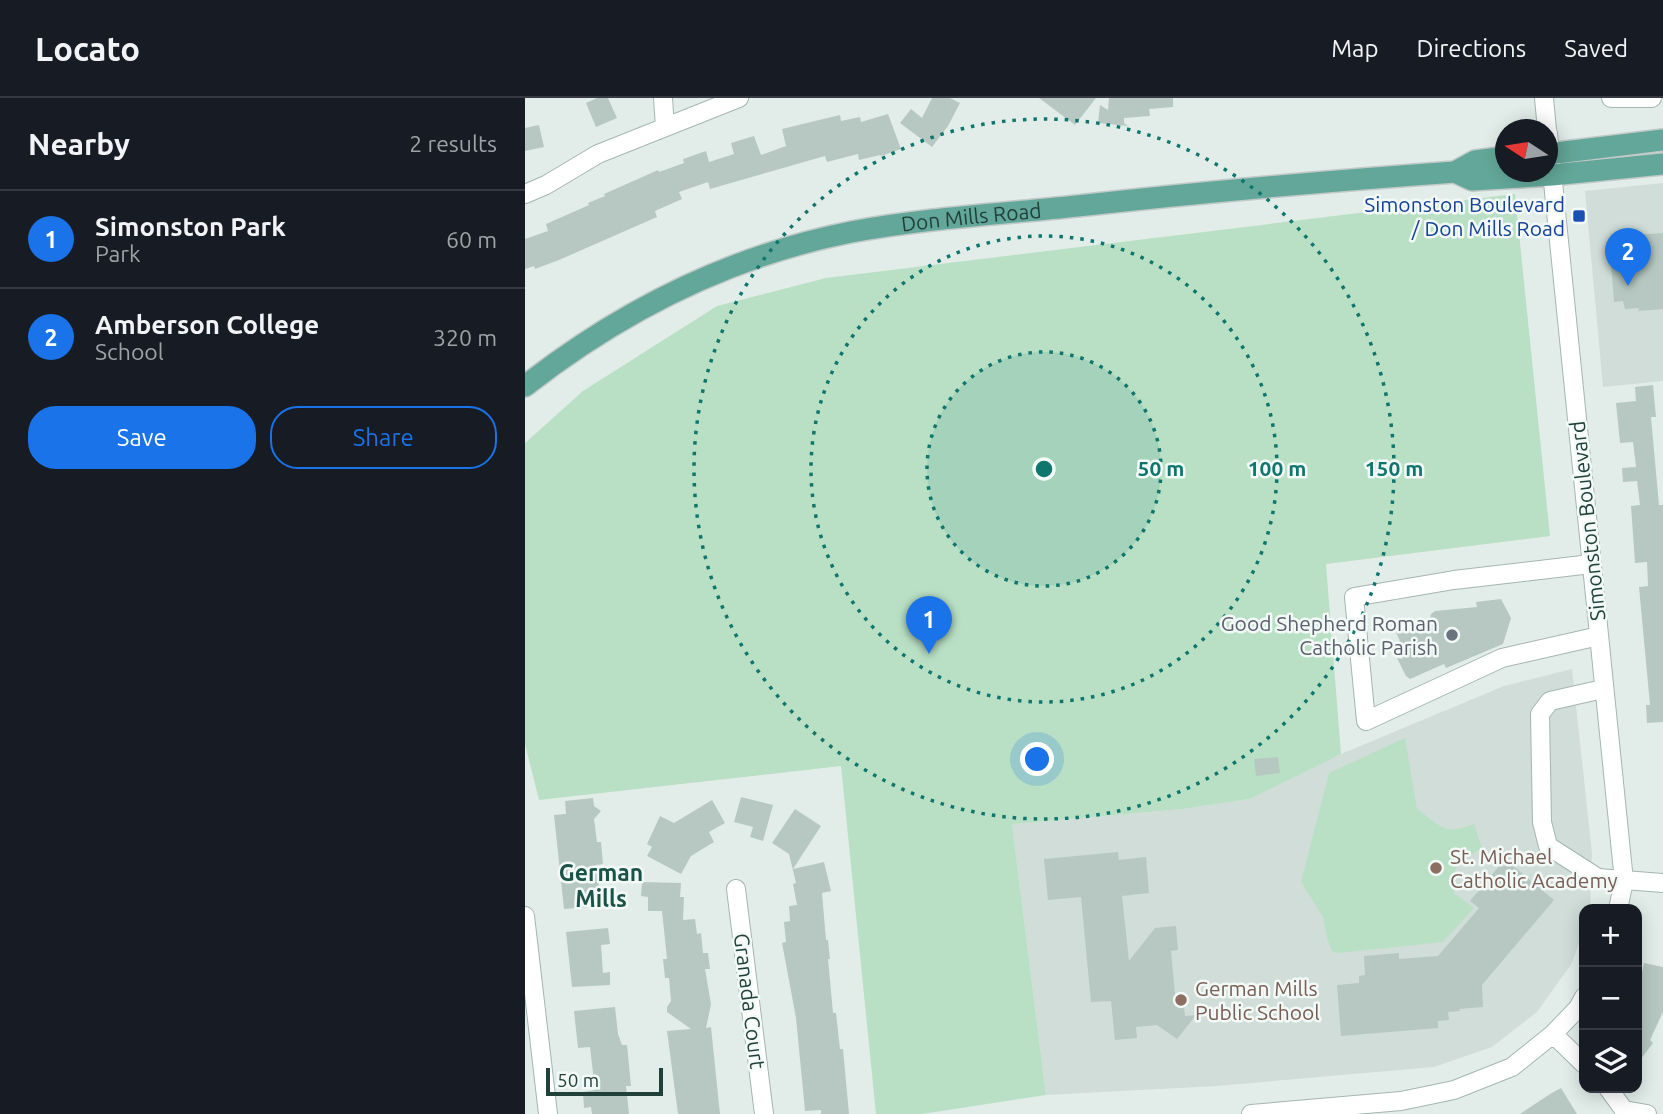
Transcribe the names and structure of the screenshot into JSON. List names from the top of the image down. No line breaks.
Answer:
{"streets":{"main road":["Don Mills Road"],"street":["Simonston Boulevard","Granada Court"]},"districts":["German Mills"],"places":{"transit":["Simonston Boulevard / Don Mills Road"],"other":["Good Shepherd Roman Catholic Parish","St. Michael Catholic Academy","German Mills Public School"]},"scale_bar":"50 m","north":"left","page":{"header":"Locato","nav":["Map","Directions","Saved"],"heading":["Nearby","2 results"],"list":[{"mark":"1","name":"Simonston Park","note":"Park","value":"60 m"},{"mark":"2","name":"Amberson College","note":"School","value":"320 m"}],"pins":["2","1"],"buttons":["Save","Share"],"map_buttons":["+","−"],"scale":"50 m"},"rings":["50 m","100 m","150 m"]}
